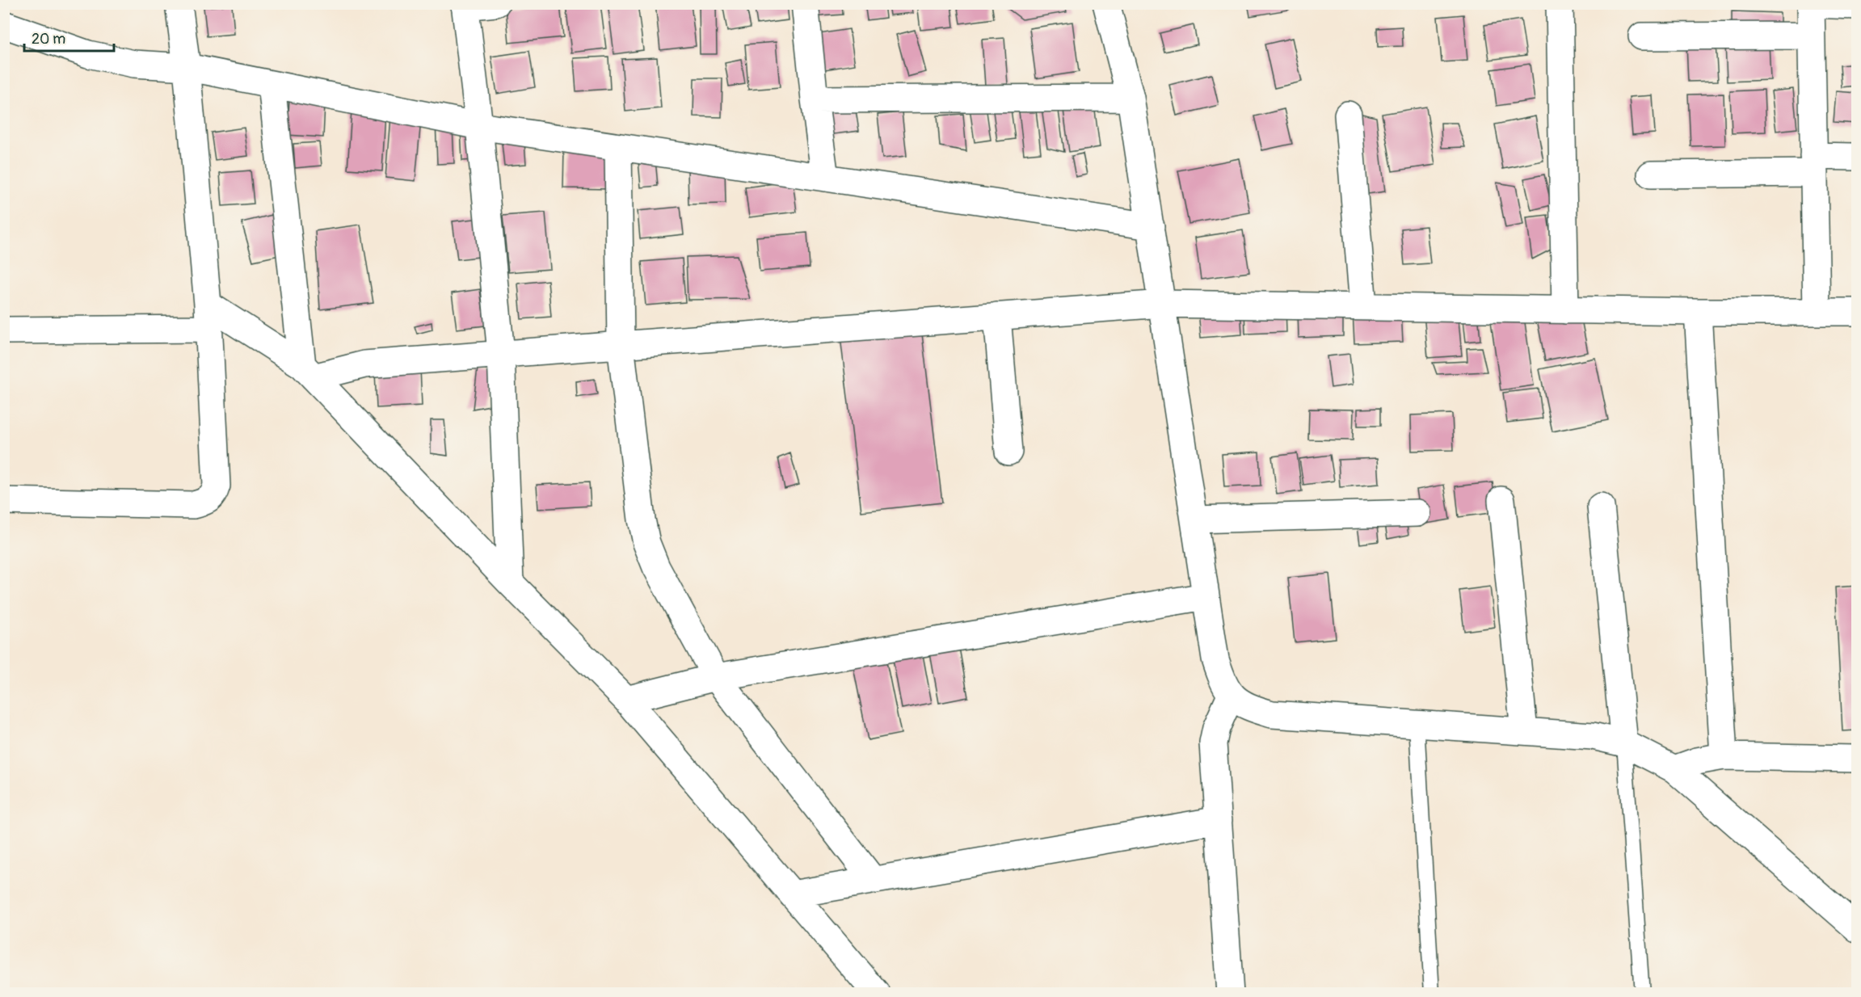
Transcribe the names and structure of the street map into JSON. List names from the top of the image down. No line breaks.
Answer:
{"scale_bar":"20 m"}
